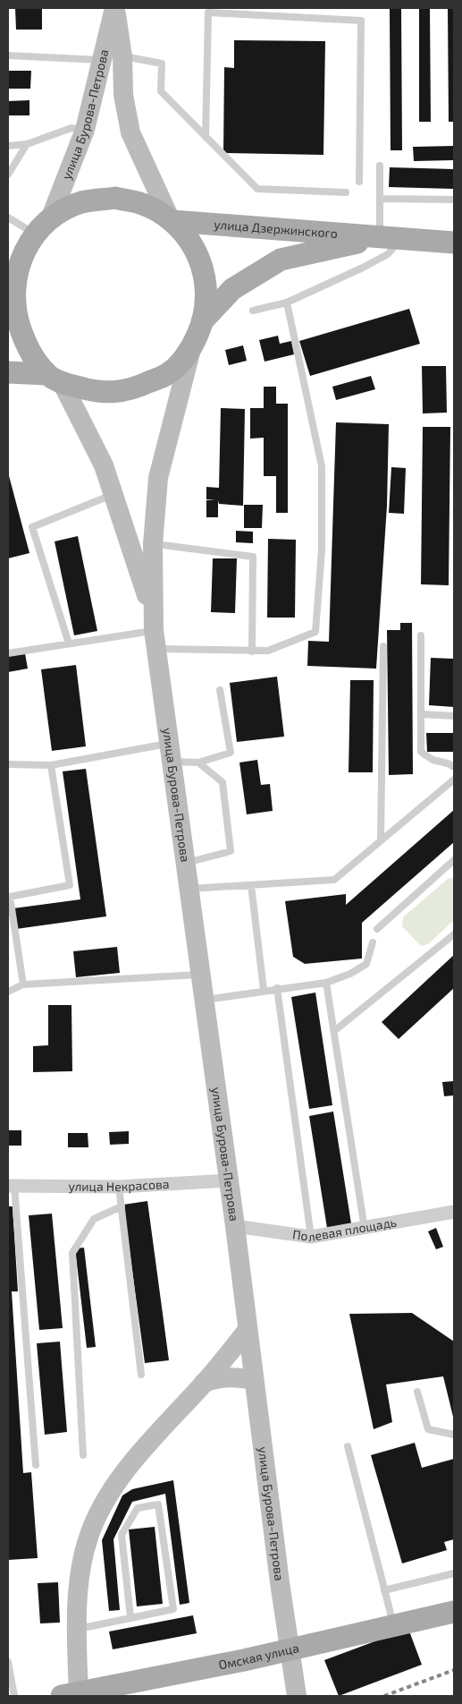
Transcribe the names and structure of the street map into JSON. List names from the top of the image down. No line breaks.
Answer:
{"streets":{"main road":["улица Бурова-Петрова","улица Дзержинского","Омская улица"],"street":["улица Некрасова","Полевая площадь"]},"crossings":[["улица Бурова-Петрова","улица Дзержинского"],["улица Бурова-Петрова","улица Некрасова"],["улица Бурова-Петрова","Полевая площадь"]]}
